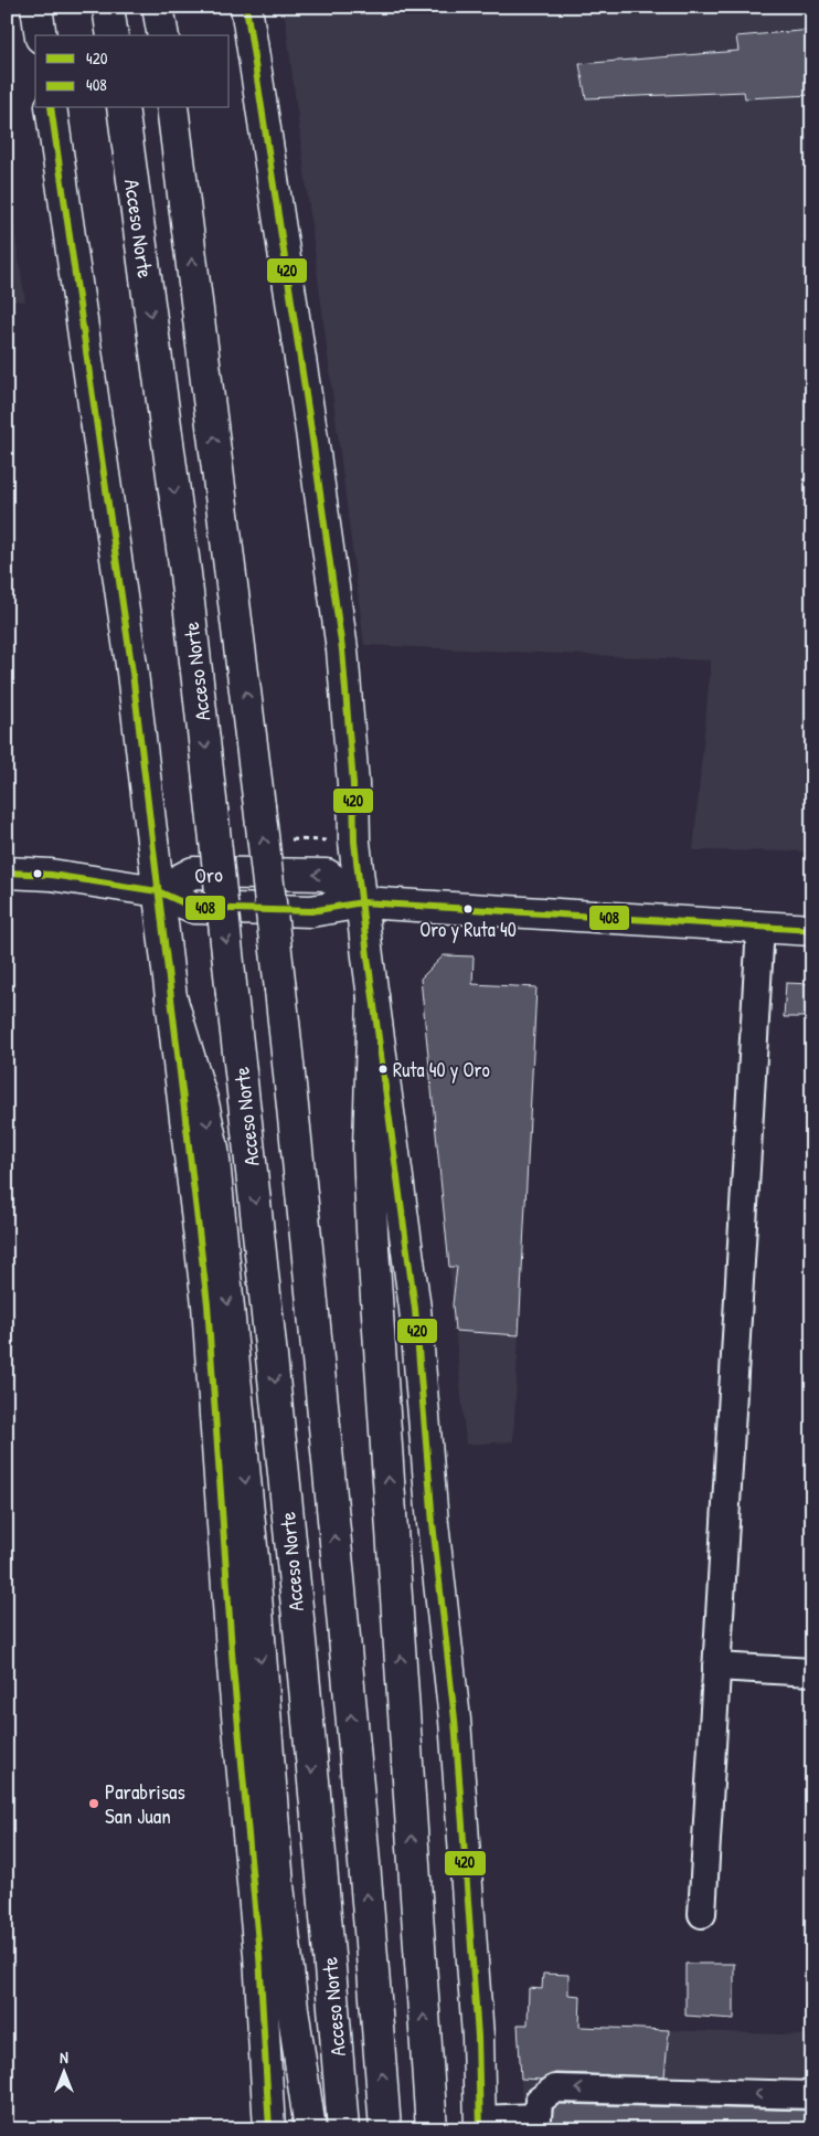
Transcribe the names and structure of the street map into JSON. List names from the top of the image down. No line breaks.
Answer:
{"streets":{"main road":["Acceso Norte","Oro"]},"places":["Oro y Ruta 40","Ruta 40 y Oro","Parabrisas San Juan"],"lines":["transit line 420","transit line 408"],"legend":["420","408"],"north":"top"}
